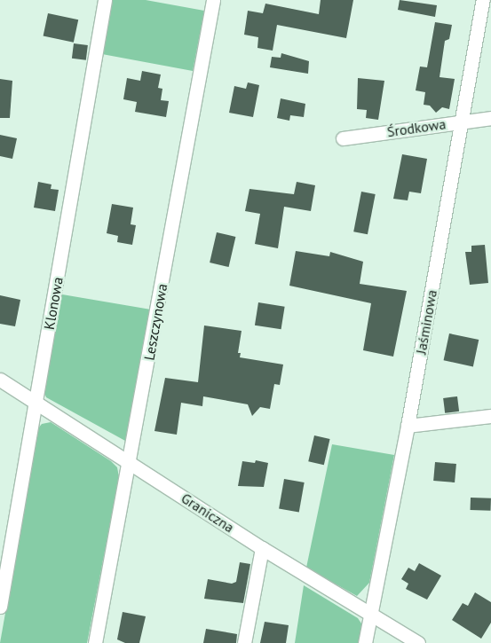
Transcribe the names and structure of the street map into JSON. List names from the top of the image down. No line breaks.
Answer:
{"streets":{"street":["Środkowa","Klonowa","Leszczynowa","Jaśminowa","Graniczna"]},"crossings":[["Środkowa","Jaśminowa"],["Klonowa","Graniczna"],["Leszczynowa","Graniczna"],["Jaśminowa","Graniczna"]]}
